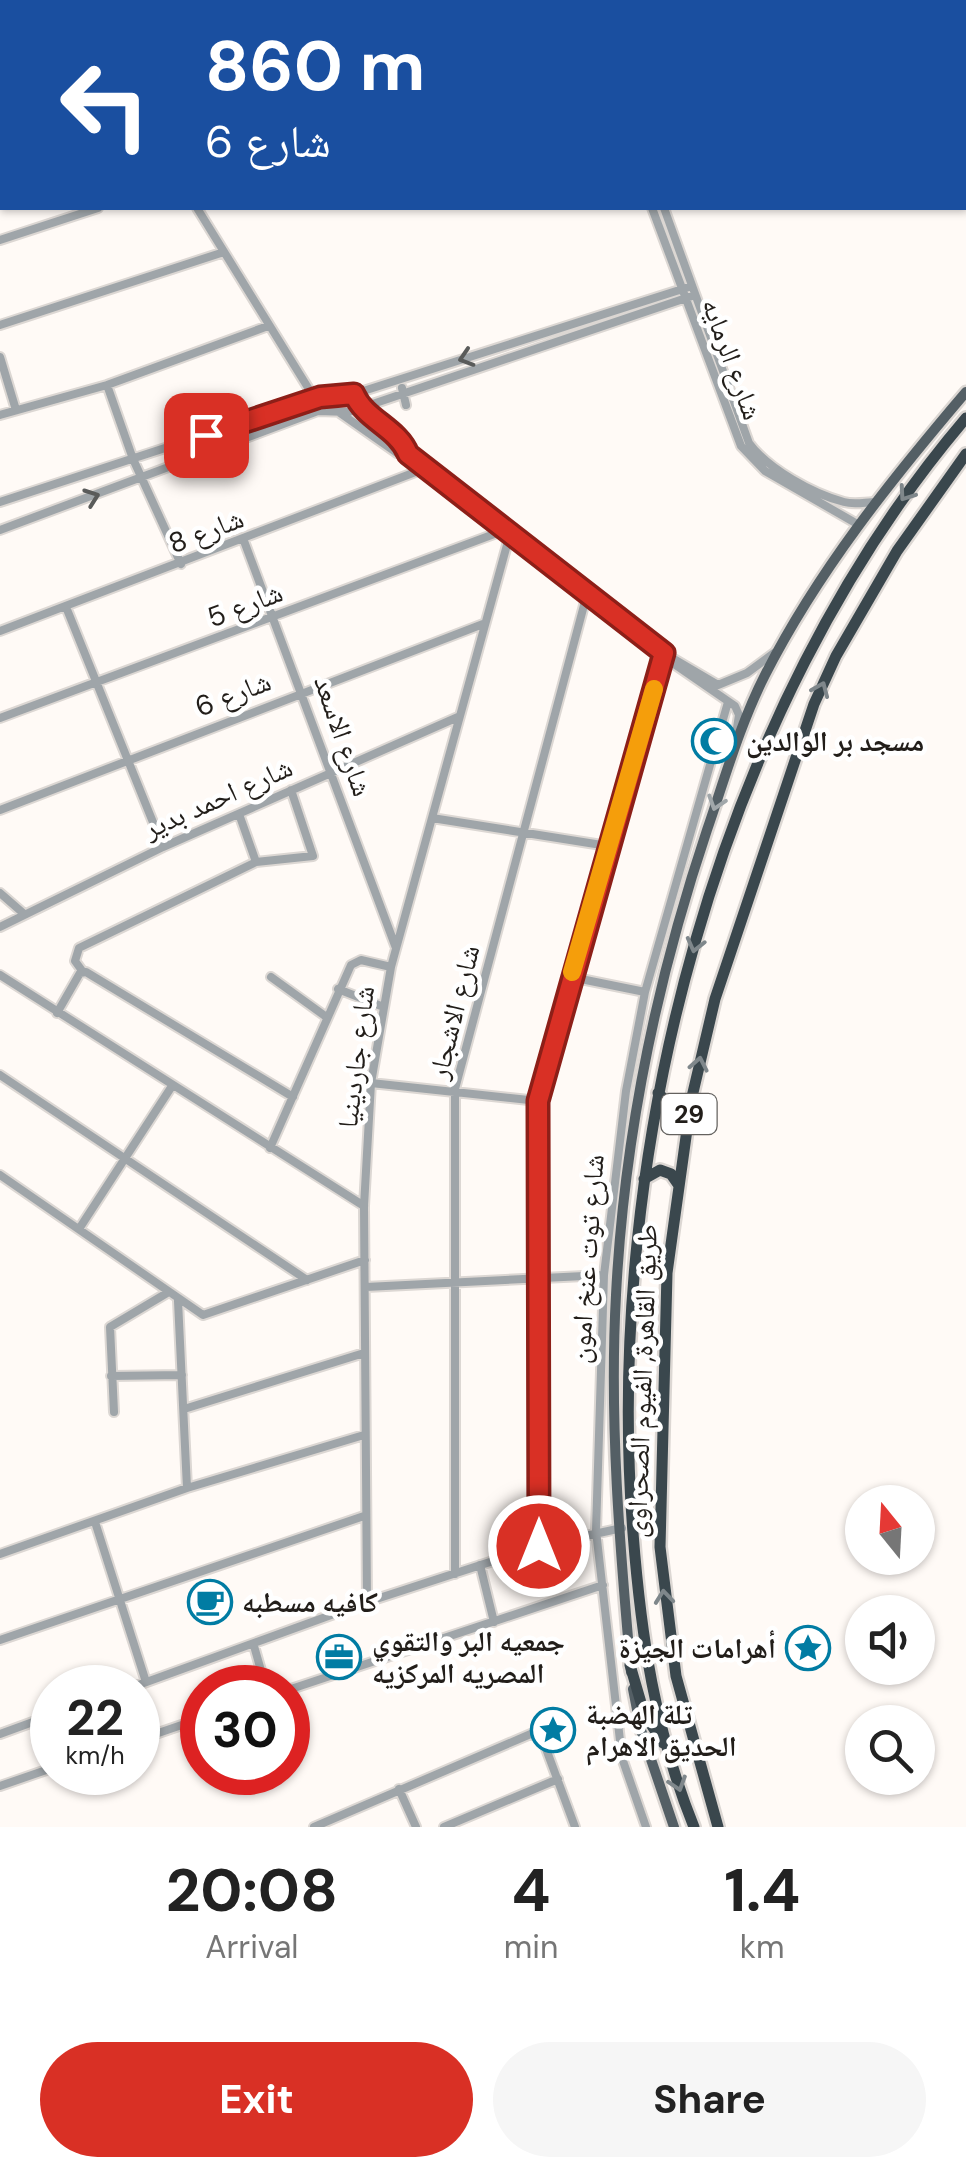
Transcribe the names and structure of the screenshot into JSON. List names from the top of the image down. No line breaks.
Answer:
{"streets":{"highway":["29","طريق القاهرة, الفيوم الصحراوى"],"street":["شارع الرمايه","شارع 8","شارع 5","شارع 6","شارع الاسعد","شارع احمد بدير","شارع الاشجار","شارع جاردينيا","شارع توت عنخ امون"]},"crossings":[["شارع 8","شارع الاسعد"],["شارع 5","شارع الاسعد"],["شارع 5","شارع جاردينيا"],["شارع 6","شارع الاسعد"],["شارع 6","شارع جاردينيا"],["شارع الاسعد","شارع احمد بدير"],["شارع الاسعد","شارع جاردينيا"],["شارع احمد بدير","شارع جاردينيا"]],"places":{"mosque":["مسجد بر الوالدين"],"cafe":["كافيه مسطبه"],"place":["أهرامات الجيزة","تلة الهضبة الحديق الاهرام"],"office":["جمعيه البر والتقوي المصريه المركزيه"]},"north":"top","page":{"turn":["860 m","شارع 6"],"speed":"22 km/h","limit":"30","eta":["20:08","Arrival","4","min","1.4","km"],"buttons":["Exit","Share"]}}
